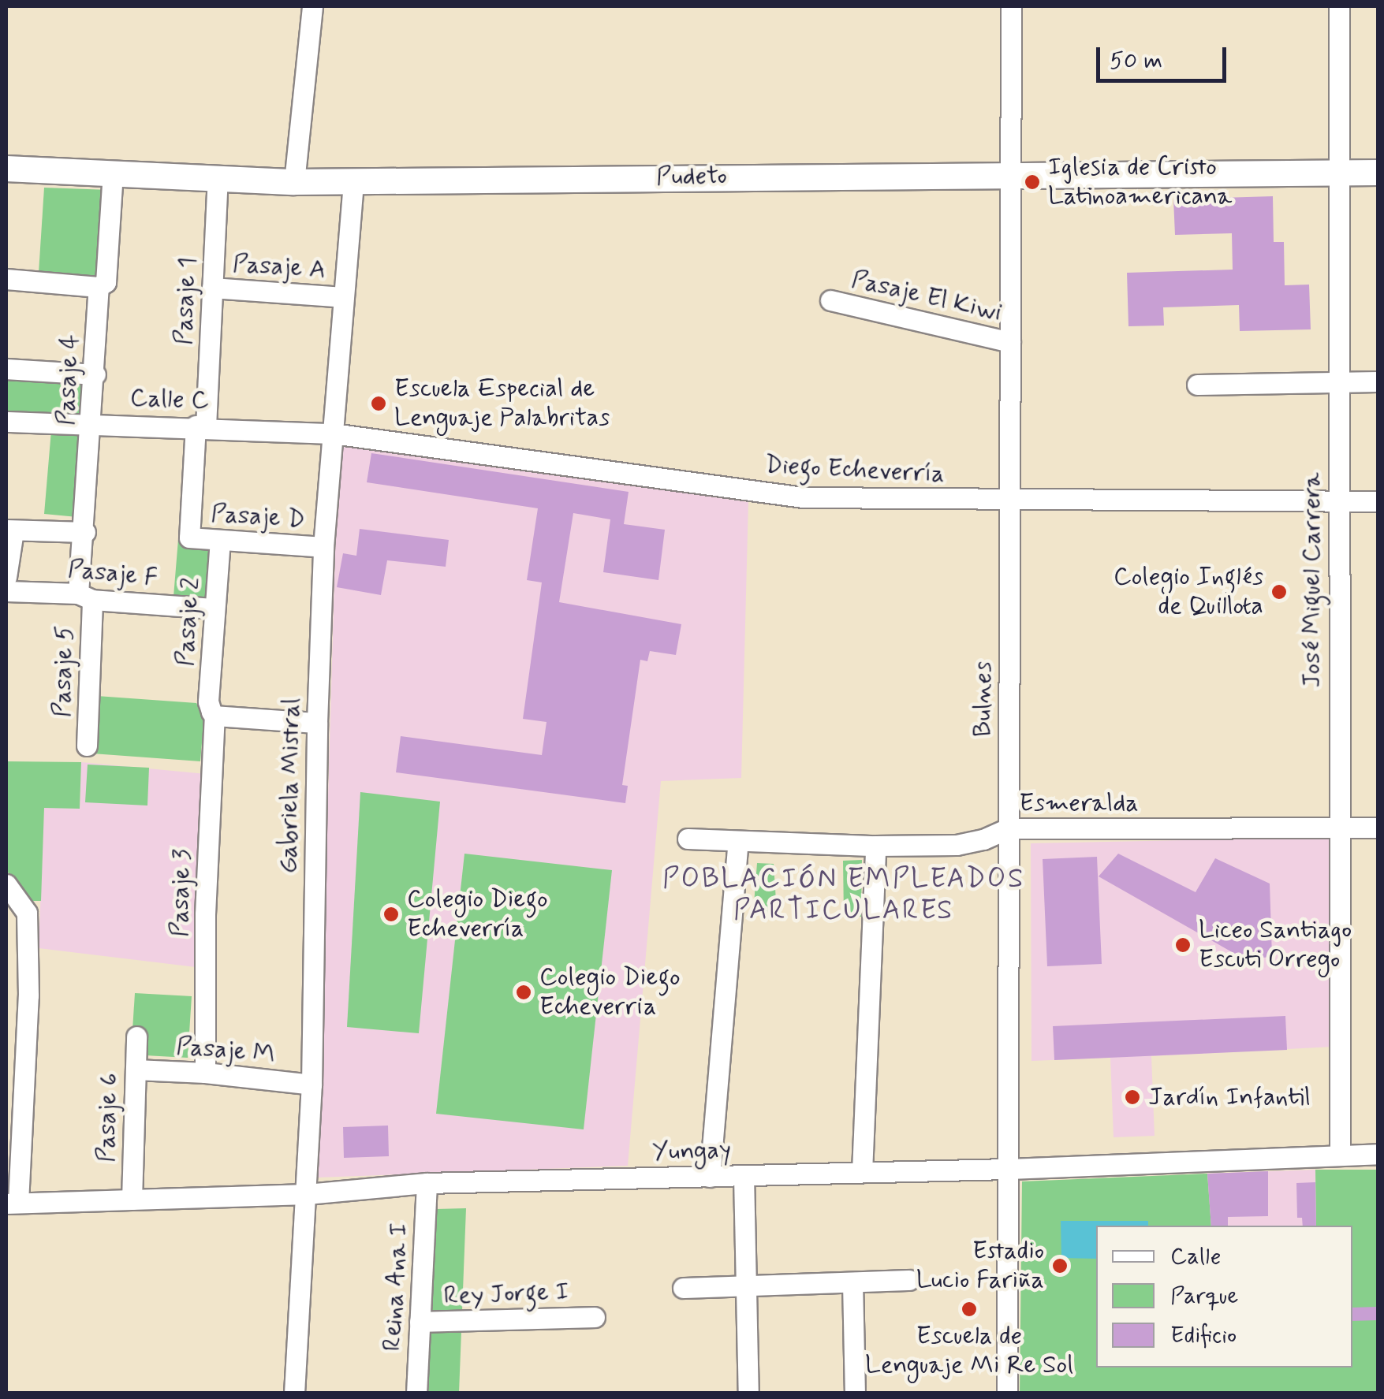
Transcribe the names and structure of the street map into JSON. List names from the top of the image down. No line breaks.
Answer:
{"streets":{"main road":["Pudeto"],"street":["Pasaje A","Pasaje El Kiwi","Pasaje 1","Pasaje 4","Calle C","Diego Echeverría","Pasaje D","Pasaje F","José Miguel Carrera","Pasaje 2","Pasaje 5","Bulnes","Gabriela Mistral","Esmeralda","Pasaje 3","Pasaje M","Pasaje 6","Yungay","Reina Ana I","Rey Jorge I"]},"crossings":[["Pudeto","Pasaje 1"],["Pudeto","Pasaje 4"],["Pudeto","José Miguel Carrera"],["Pudeto","Bulnes"],["Pudeto","Gabriela Mistral"],["Pasaje A","Pasaje 1"],["Pasaje A","Gabriela Mistral"],["Pasaje El Kiwi","Bulnes"],["Pasaje 1","Calle C"],["Pasaje 1","Pasaje D"],["Pasaje 4","Calle C"],["Pasaje 4","Pasaje F"],["Pasaje 4","Pasaje 5"],["Calle C","Diego Echeverría"],["Calle C","Gabriela Mistral"],["Diego Echeverría","José Miguel Carrera"],["Diego Echeverría","Bulnes"],["Diego Echeverría","Gabriela Mistral"],["Pasaje D","Pasaje 2"],["Pasaje D","Gabriela Mistral"],["Pasaje F","Pasaje 2"],["Pasaje F","Pasaje 5"],["José Miguel Carrera","Esmeralda"],["José Miguel Carrera","Yungay"],["Pasaje 2","Pasaje 3"],["Bulnes","Esmeralda"],["Bulnes","Yungay"],["Gabriela Mistral","Pasaje M"],["Gabriela Mistral","Yungay"],["Pasaje 3","Pasaje M"],["Pasaje M","Pasaje 6"],["Pasaje 6","Yungay"],["Yungay","Reina Ana I"],["Reina Ana I","Rey Jorge I"]],"districts":["POBLACIÓN EMPLEADOS PARTICULARES"],"places":["Iglesia de Cristo Latinoamericana","Escuela Especial de Lenguaje Palabritas","Colegio Inglés de Quillota","Colegio Diego Echeverría","Liceo Santiago Escuti Orrego","Colegio Diego Echeverria","Jardín Infantil","Estadio Lucio Fariña","Escuela de Lenguaje Mi Re Sol"],"legend":["Calle","Parque","Edificio"],"scale_bar":"50 m"}
